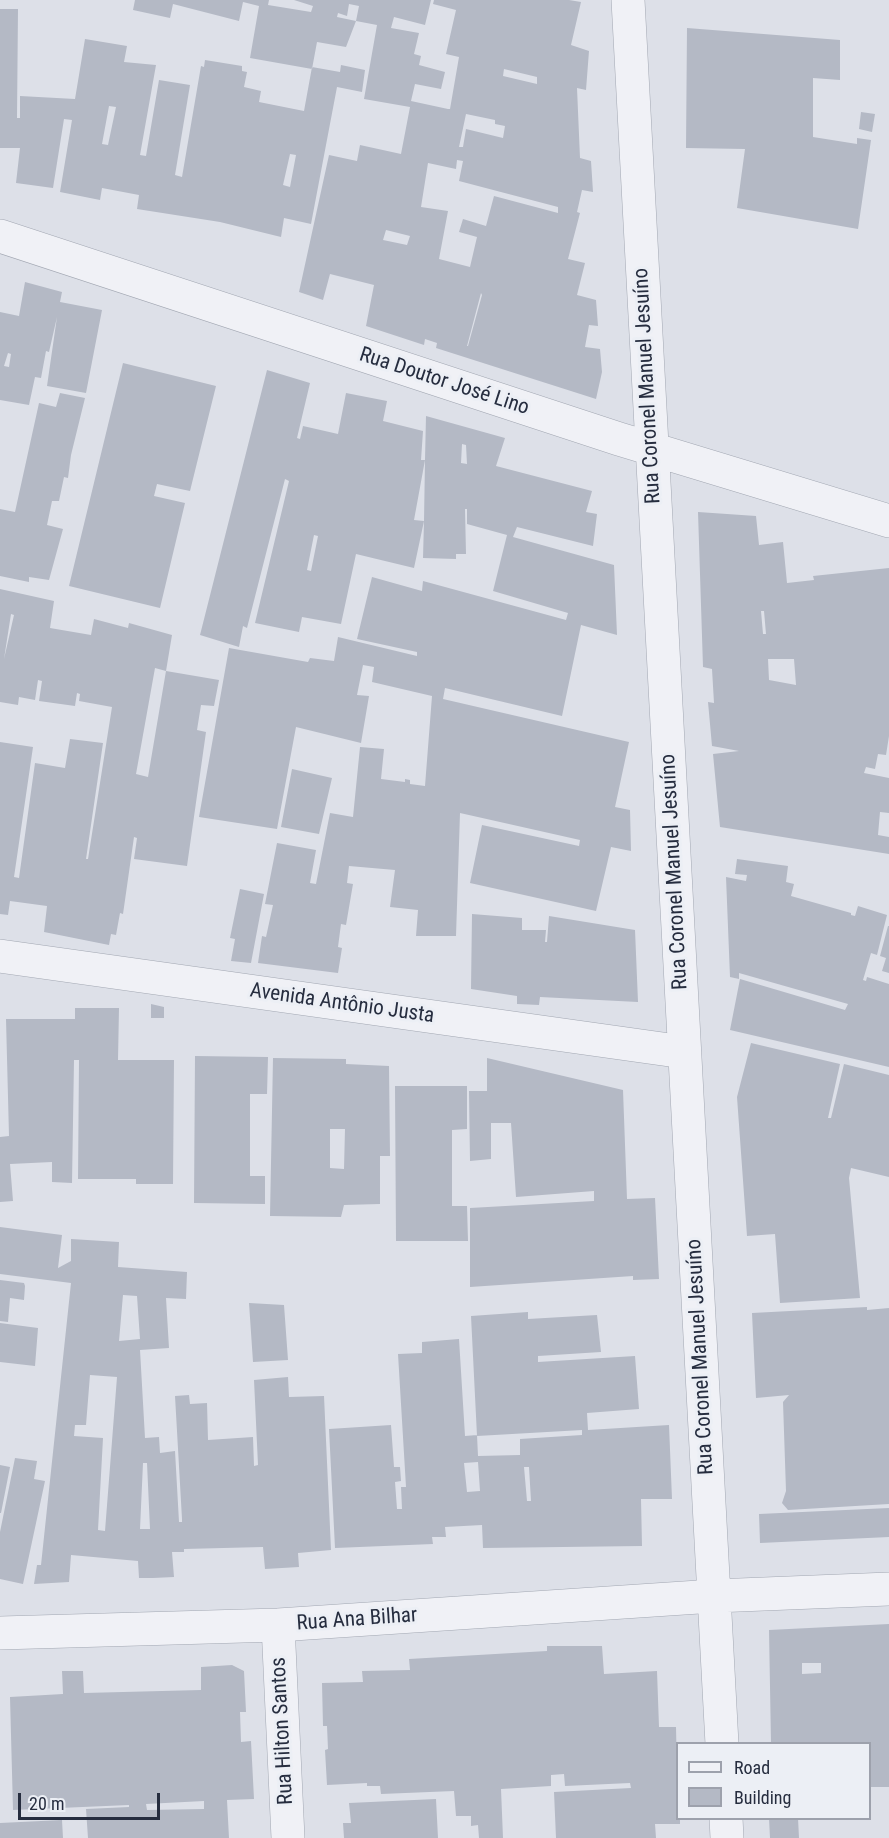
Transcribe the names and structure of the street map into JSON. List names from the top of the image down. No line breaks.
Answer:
{"streets":{"street":["Rua Doutor José Lino","Rua Coronel Manuel Jesuíno","Avenida Antônio Justa","Rua Ana Bilhar","Rua Hilton Santos"]},"crossings":[["Rua Doutor José Lino","Rua Coronel Manuel Jesuíno"],["Rua Coronel Manuel Jesuíno","Avenida Antônio Justa"],["Rua Coronel Manuel Jesuíno","Rua Ana Bilhar"],["Rua Ana Bilhar","Rua Hilton Santos"]],"legend":["Road","Building"],"scale_bar":"20 m"}
